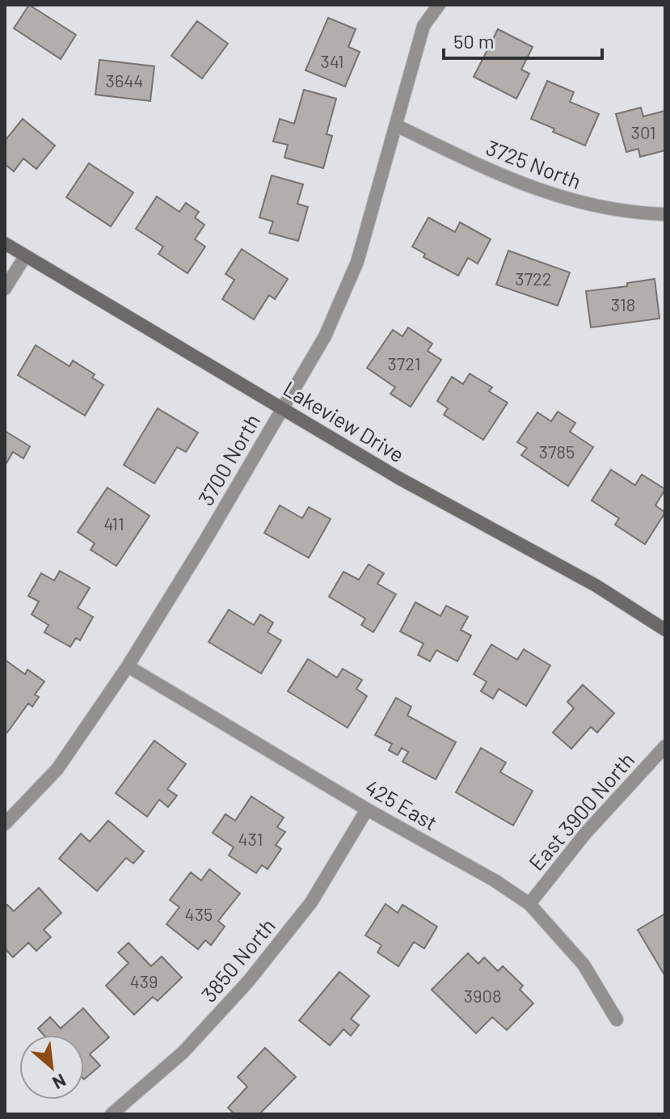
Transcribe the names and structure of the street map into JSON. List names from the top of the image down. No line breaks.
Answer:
{"streets":{"street":["3725 North","Lakeview Drive","3700 North","425 East","East 3900 North","3850 North"]},"crossings":[["3725 North","3700 North"],["Lakeview Drive","3700 North"],["3700 North","425 East"],["425 East","East 3900 North"],["425 East","3850 North"]],"house_numbers":["341","3644","301","3722","318","3721","3785","411","431","435","439","3908"],"scale_bar":"50 m","north":"bottom right"}
